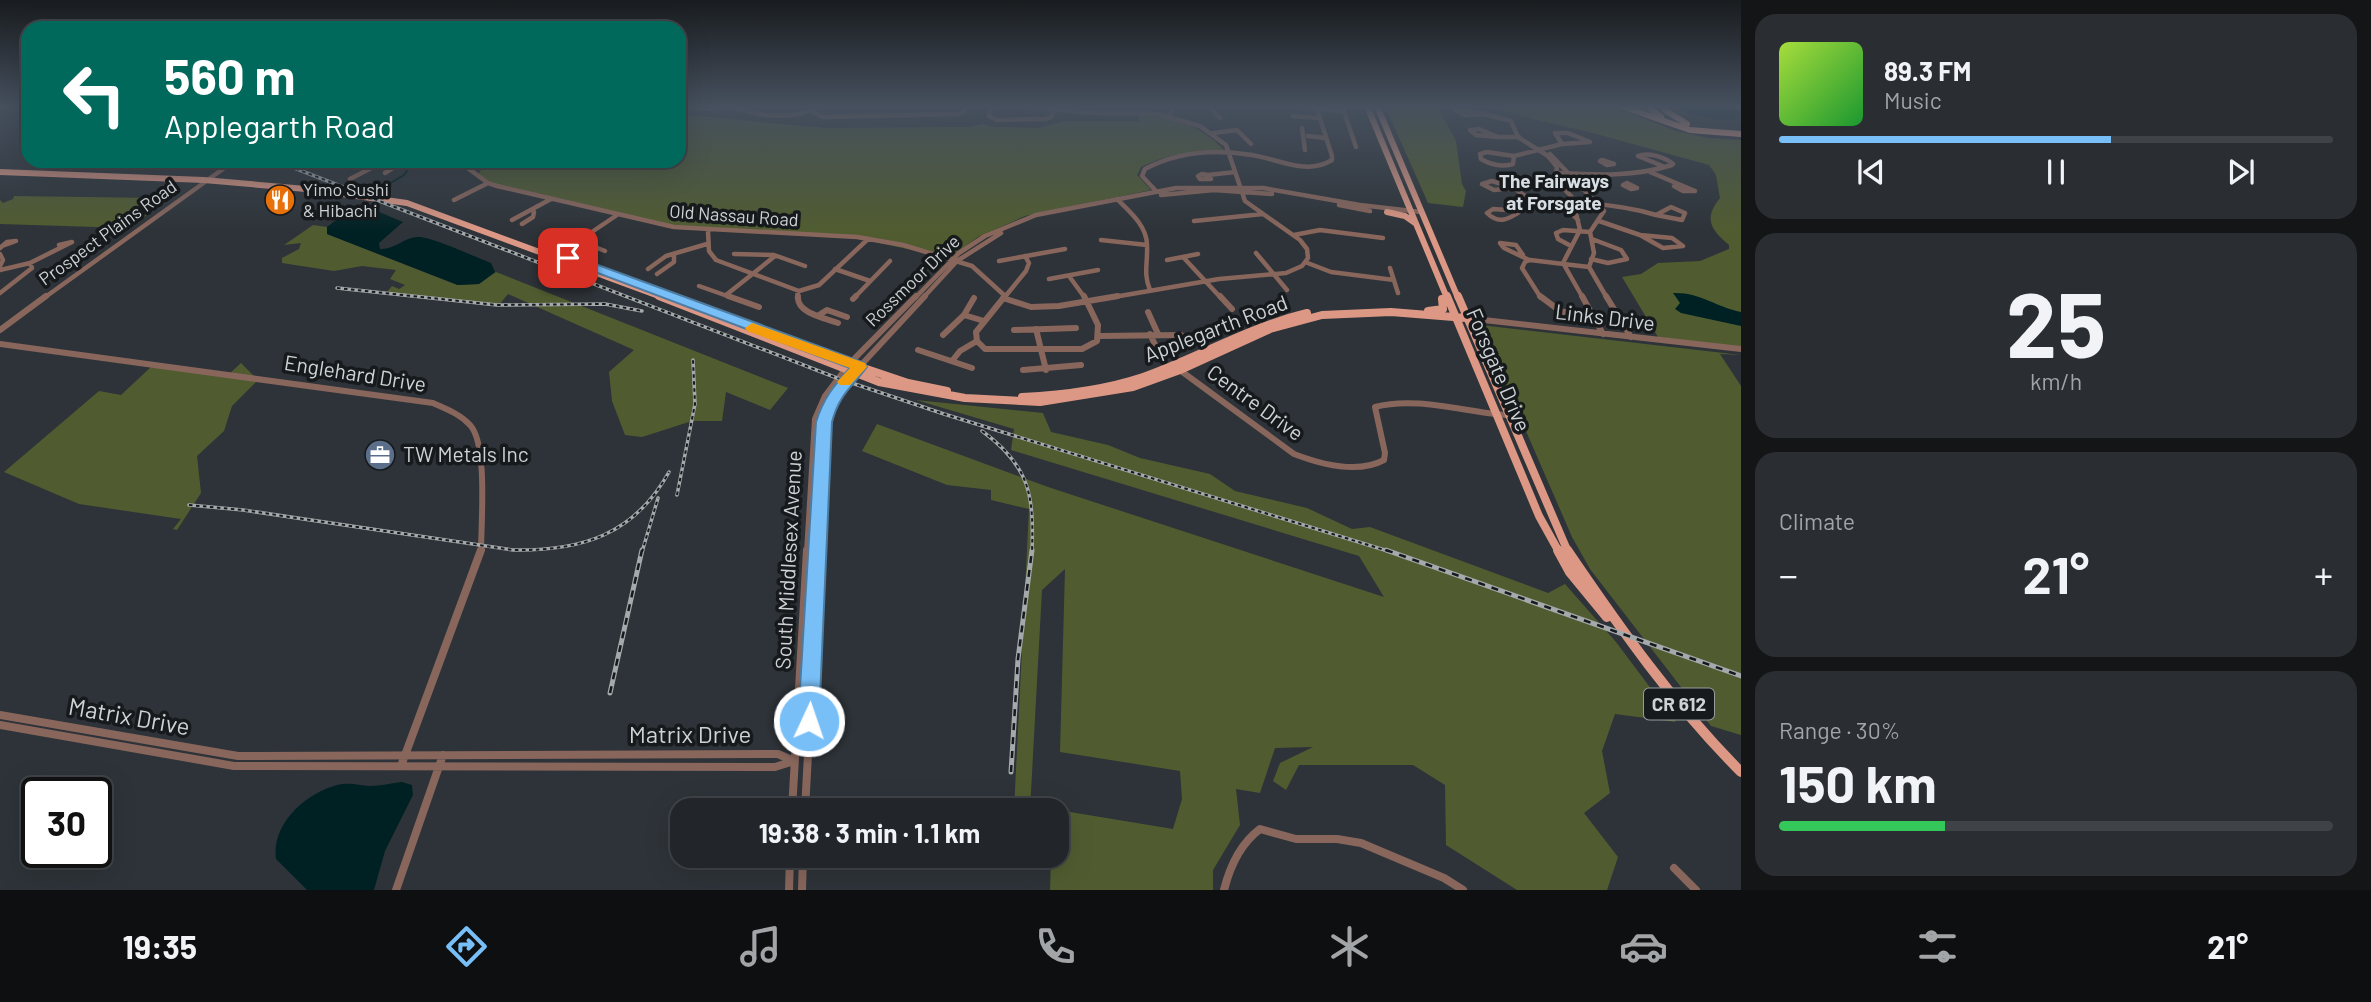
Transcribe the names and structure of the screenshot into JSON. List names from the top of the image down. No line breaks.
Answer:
{"streets":{"main road":["Applegarth Road","Forsgate Drive","CR 612"],"street":["Old Nassau Road","Prospect Plains Road","Rossmoor Drive","Links Drive","Englehard Drive","Centre Drive","South Middlesex Avenue","Matrix Drive"]},"crossings":[["Old Nassau Road","Rossmoor Drive"],["Prospect Plains Road","Applegarth Road"],["Rossmoor Drive","Applegarth Road"],["Rossmoor Drive","Forsgate Drive"],["Rossmoor Drive","South Middlesex Avenue"],["Links Drive","Applegarth Road"],["Links Drive","Forsgate Drive"],["Applegarth Road","Forsgate Drive"],["Applegarth Road","Centre Drive"],["Applegarth Road","South Middlesex Avenue"],["Forsgate Drive","Centre Drive"],["Englehard Drive","Matrix Drive"],["South Middlesex Avenue","Matrix Drive"]],"districts":["The Fairways at Forsgate"],"places":{"restaurant":["Yimo Sushi & Hibachi"],"office":["TW Metals Inc"]},"page":{"turn":["560 m","Applegarth Road"],"song":["89.3 FM","Music"],"tile":[["25","km/h"],"Climate",["Range · 30%","150 km"]],"heat":["−","21°","+"],"limit":"30","trip":"19:38 · 3 min · 1.1 km","tabs":["19:35","21°"]}}
